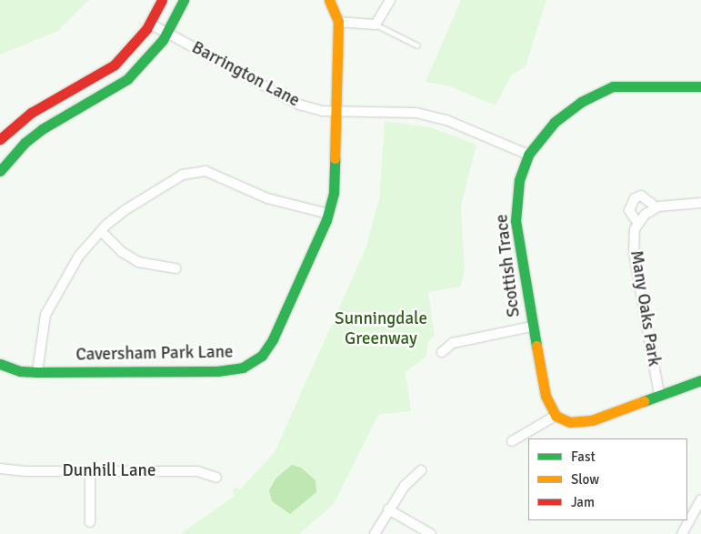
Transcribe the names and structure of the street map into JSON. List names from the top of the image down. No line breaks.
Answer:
{"streets":{"street":["Barrington Lane","Scottish Trace","Many Oaks Park","Caversham Park Lane","Dunhill Lane"]},"crossings":[["Barrington Lane","Scottish Trace"],["Barrington Lane","Caversham Park Lane"]],"parks":["Sunningdale Greenway"],"legend":["Fast","Slow","Jam"]}
